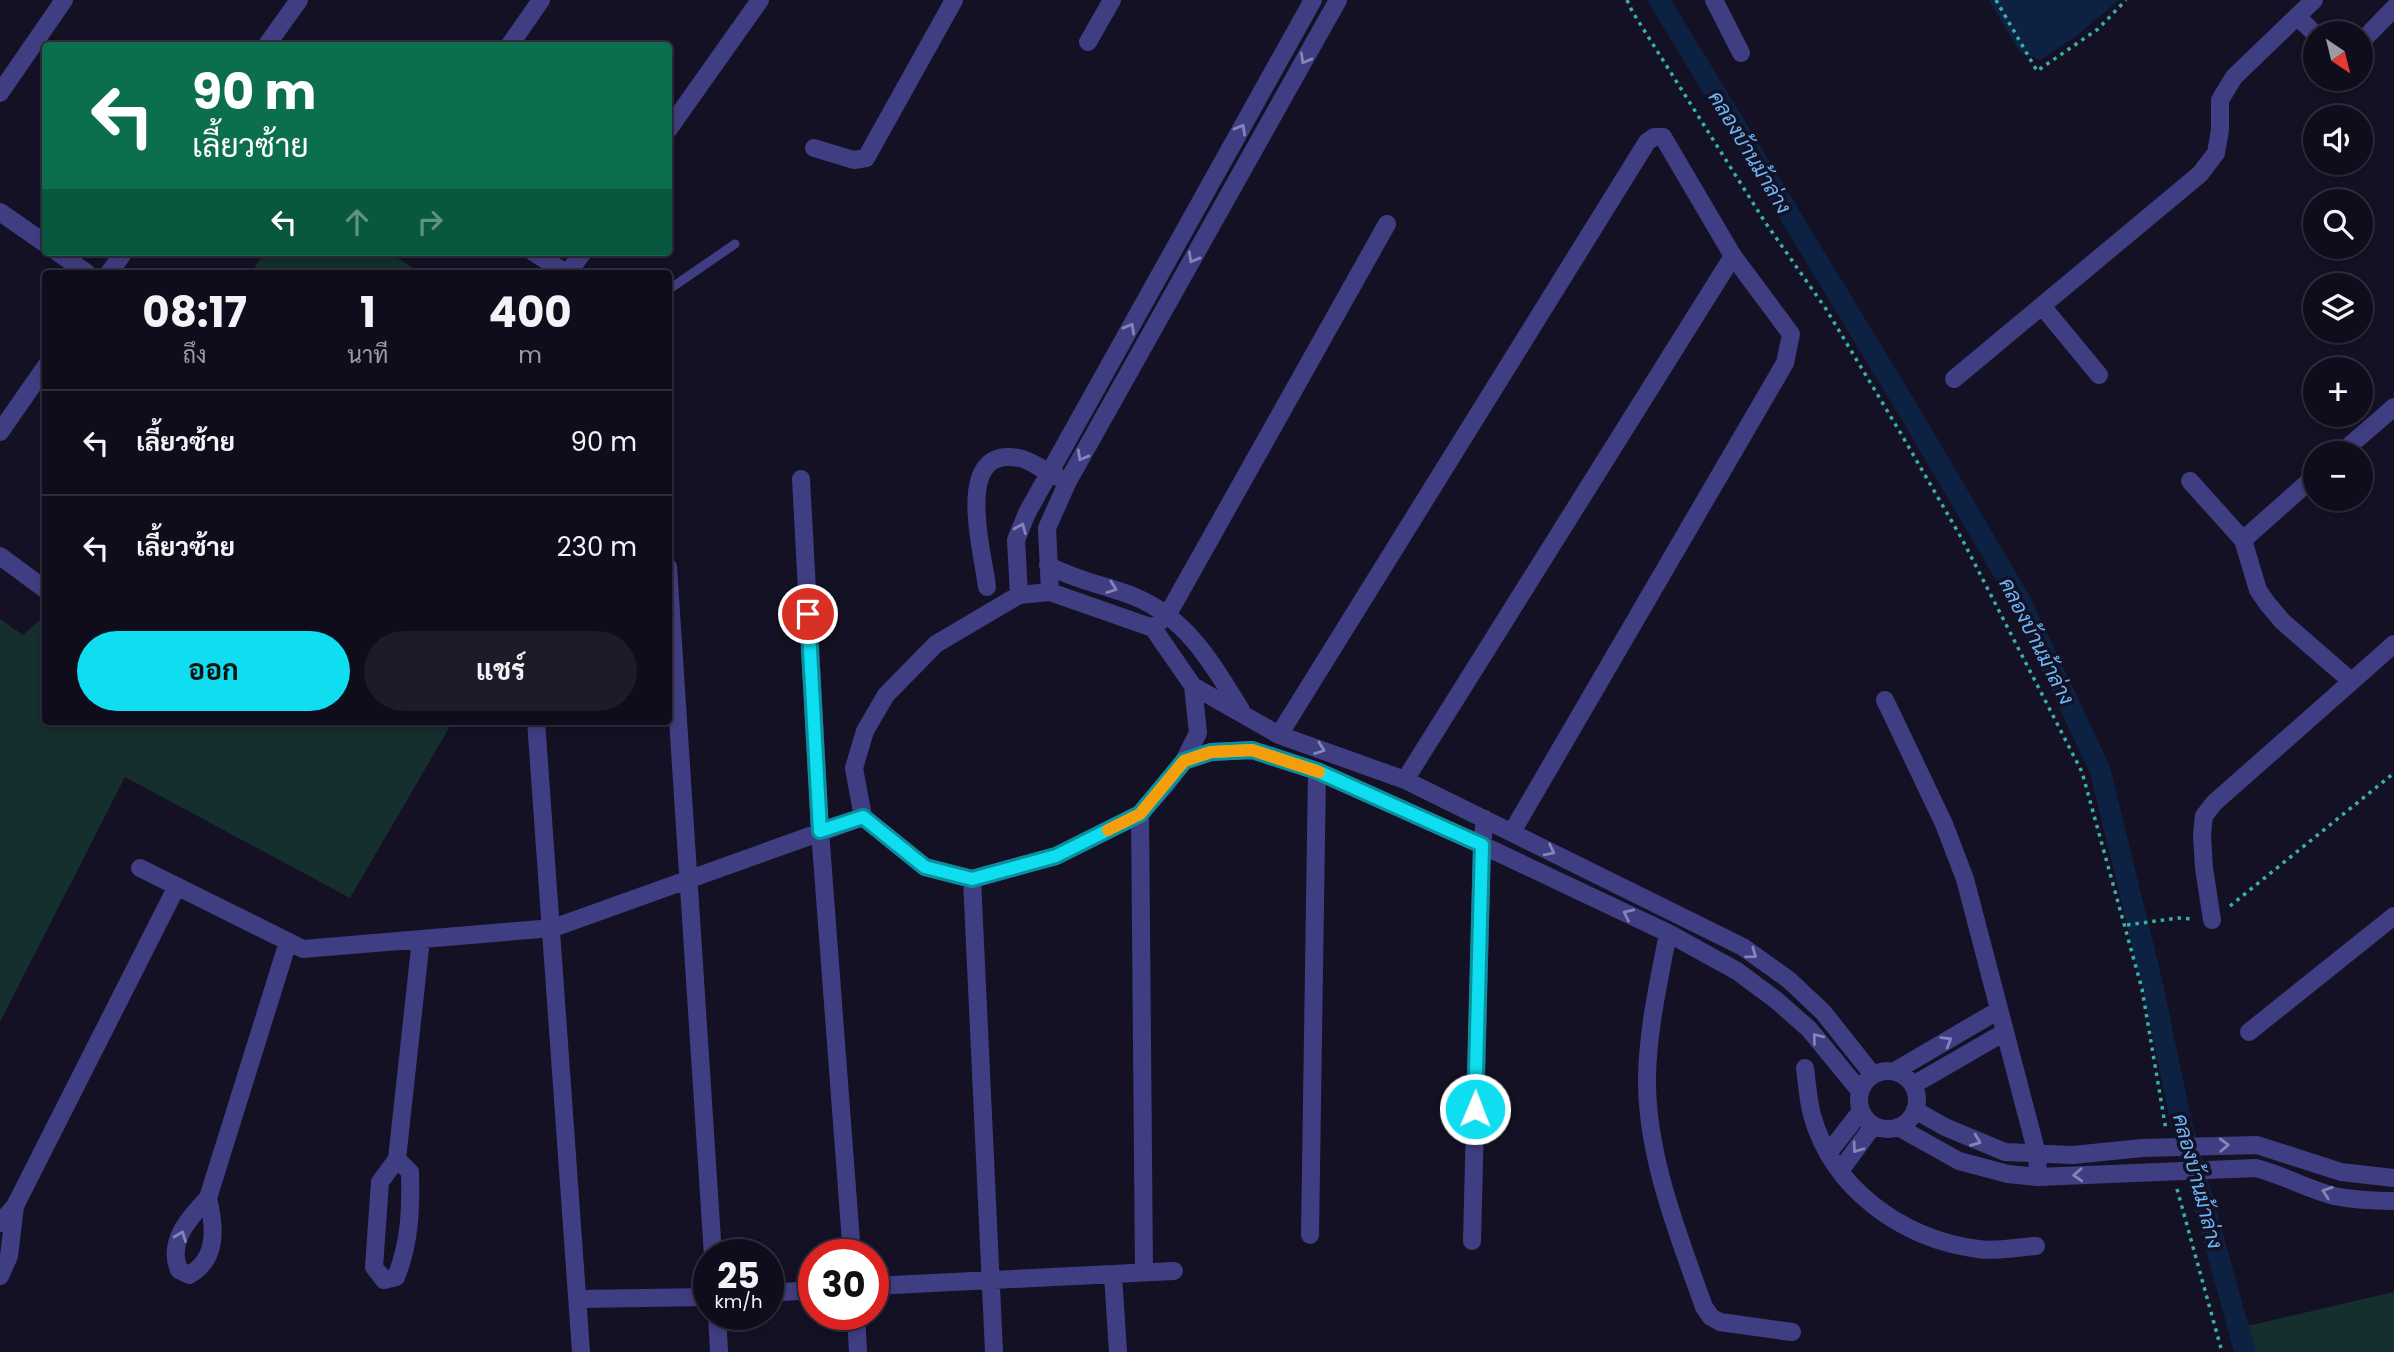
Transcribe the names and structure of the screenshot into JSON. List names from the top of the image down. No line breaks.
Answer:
{"water":["คลองบ้านม้าล่าง"],"north":"bottom right","page":{"map_buttons":["+","−"],"turn":["90 m","เลี้ยวซ้าย"],"eta":["08:17","ถึง","1","นาที","400","m"],"list":[{"name":"เลี้ยวซ้าย","value":"90 m"},{"name":"เลี้ยวซ้าย","value":"230 m"}],"buttons":["ออก","แชร์"],"speed":"25 km/h","limit":"30"}}
